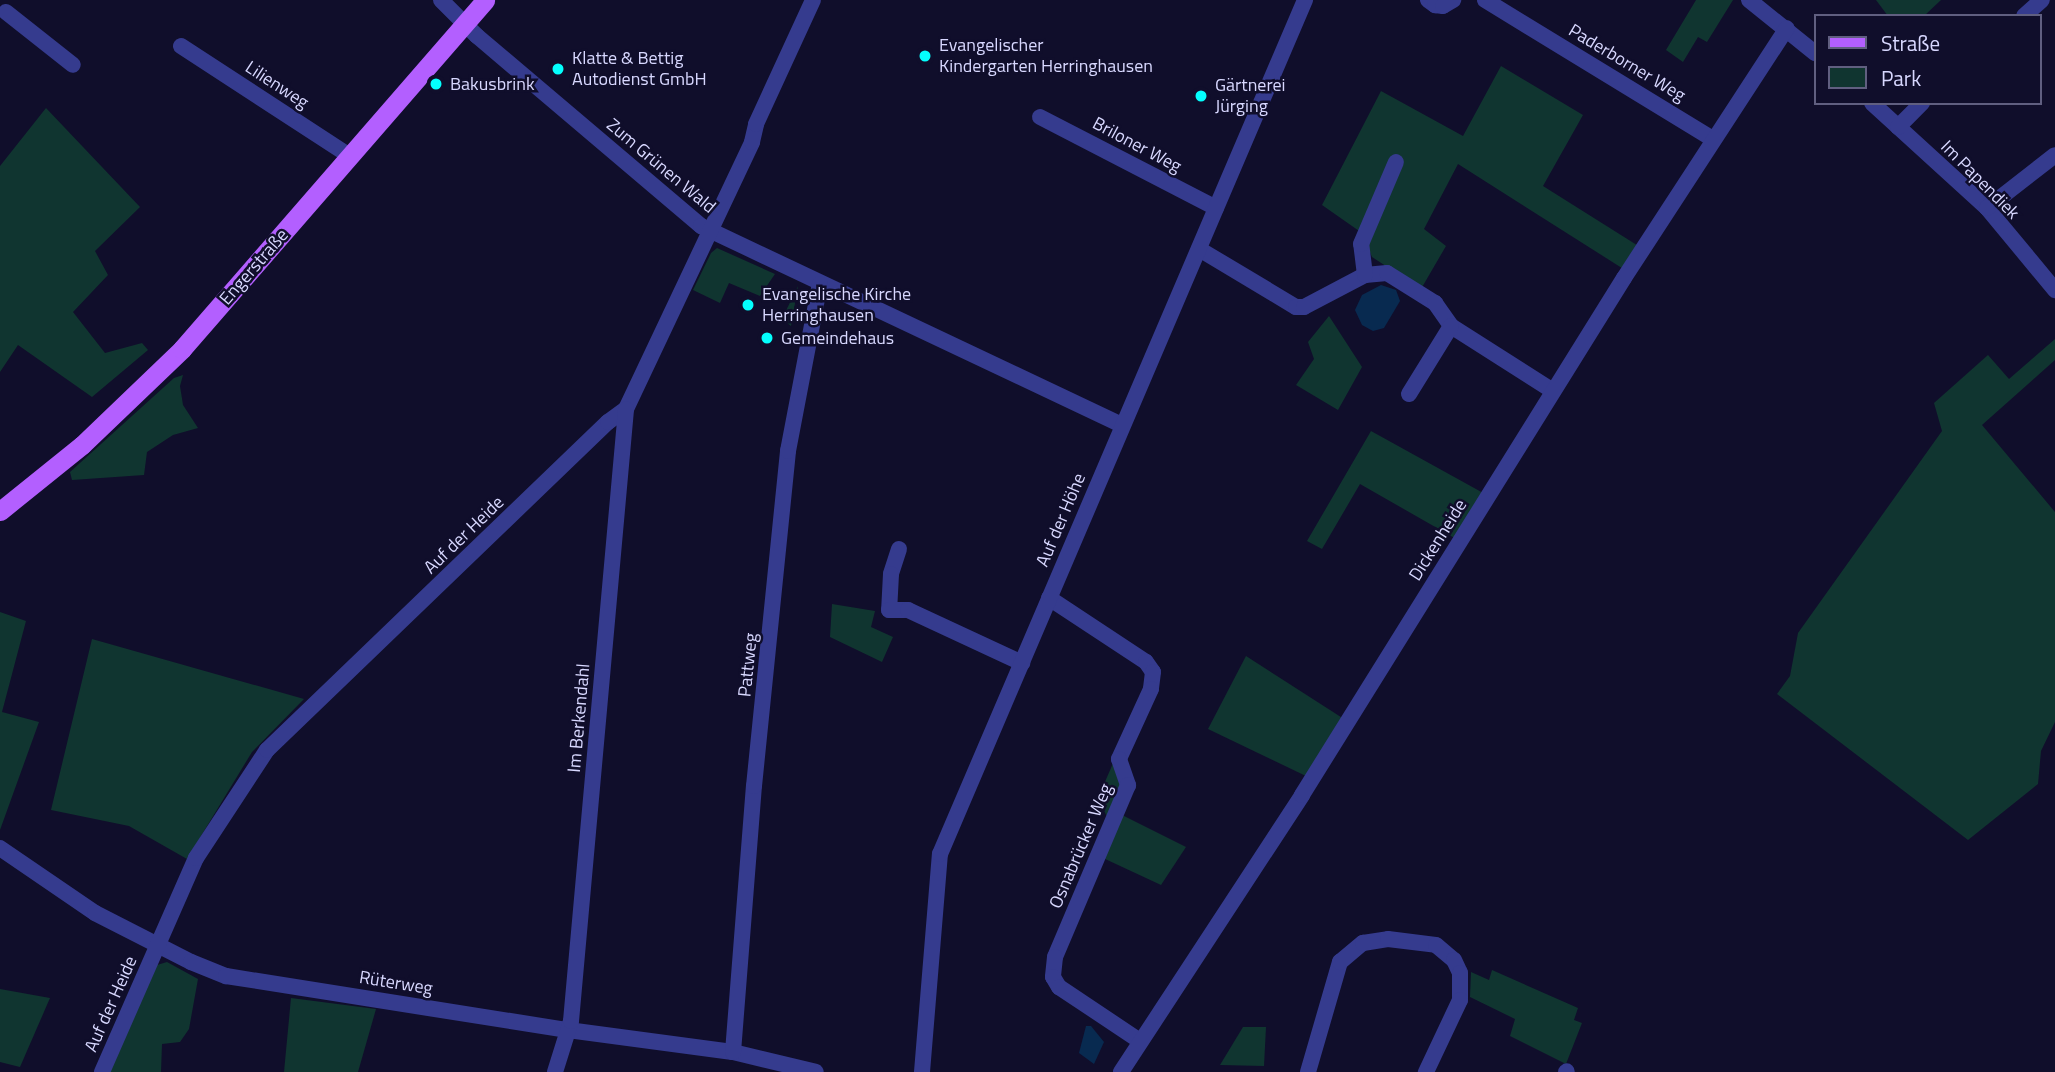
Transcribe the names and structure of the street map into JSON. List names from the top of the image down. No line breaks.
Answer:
{"streets":{"main road":["Engerstraße"],"street":["Paderborner Weg","Lilienweg","Briloner Weg","Zum Grünen Wald","Im Papendiek","Auf der Höhe","Auf der Heide","Dickenheide","Pattweg","Im Berkendahl","Osnabrücker Weg","Rüterweg"]},"crossings":[["Paderborner Weg","Dickenheide"],["Lilienweg","Engerstraße"],["Briloner Weg","Auf der Höhe"],["Zum Grünen Wald","Engerstraße"],["Zum Grünen Wald","Auf der Höhe"],["Zum Grünen Wald","Auf der Heide"],["Zum Grünen Wald","Pattweg"],["Auf der Höhe","Osnabrücker Weg"],["Auf der Heide","Im Berkendahl"],["Auf der Heide","Rüterweg"],["Dickenheide","Osnabrücker Weg"],["Pattweg","Rüterweg"],["Im Berkendahl","Rüterweg"]],"places":["Evangelischer Kindergarten Herringhausen","Klatte & Bettig Autodienst GmbH","Bakusbrink","Gärtnerei Jürging","Evangelische Kirche Herringhausen","Gemeindehaus"],"legend":["Straße","Park"]}
